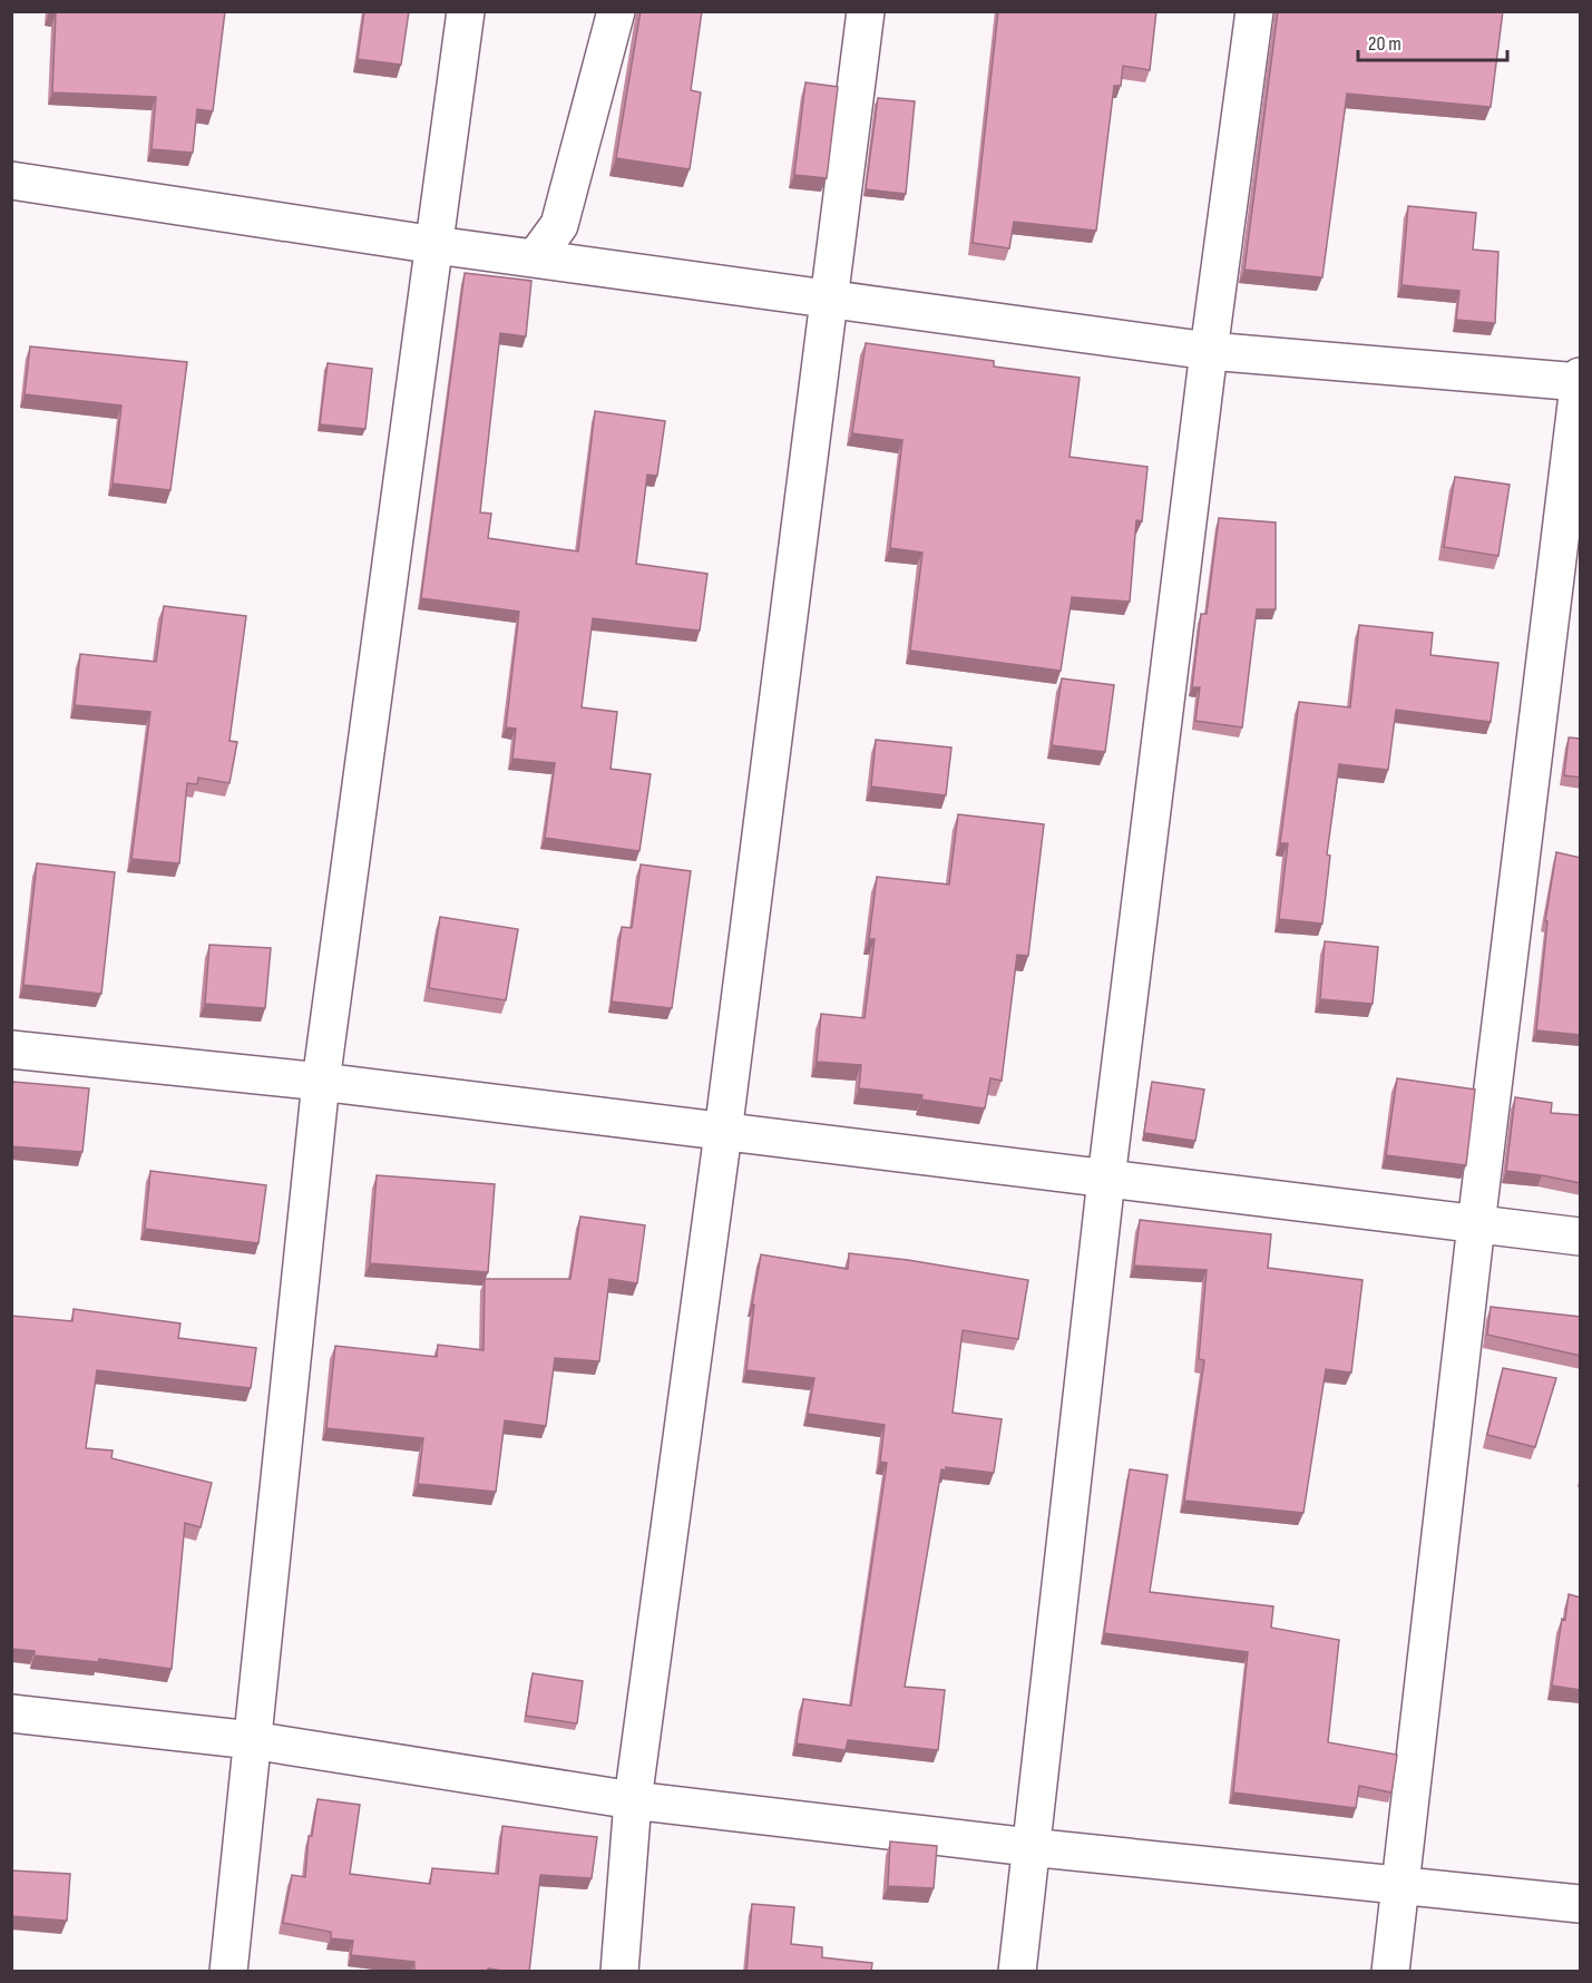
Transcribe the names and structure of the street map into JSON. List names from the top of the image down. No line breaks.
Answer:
{"scale_bar":"20 m"}
